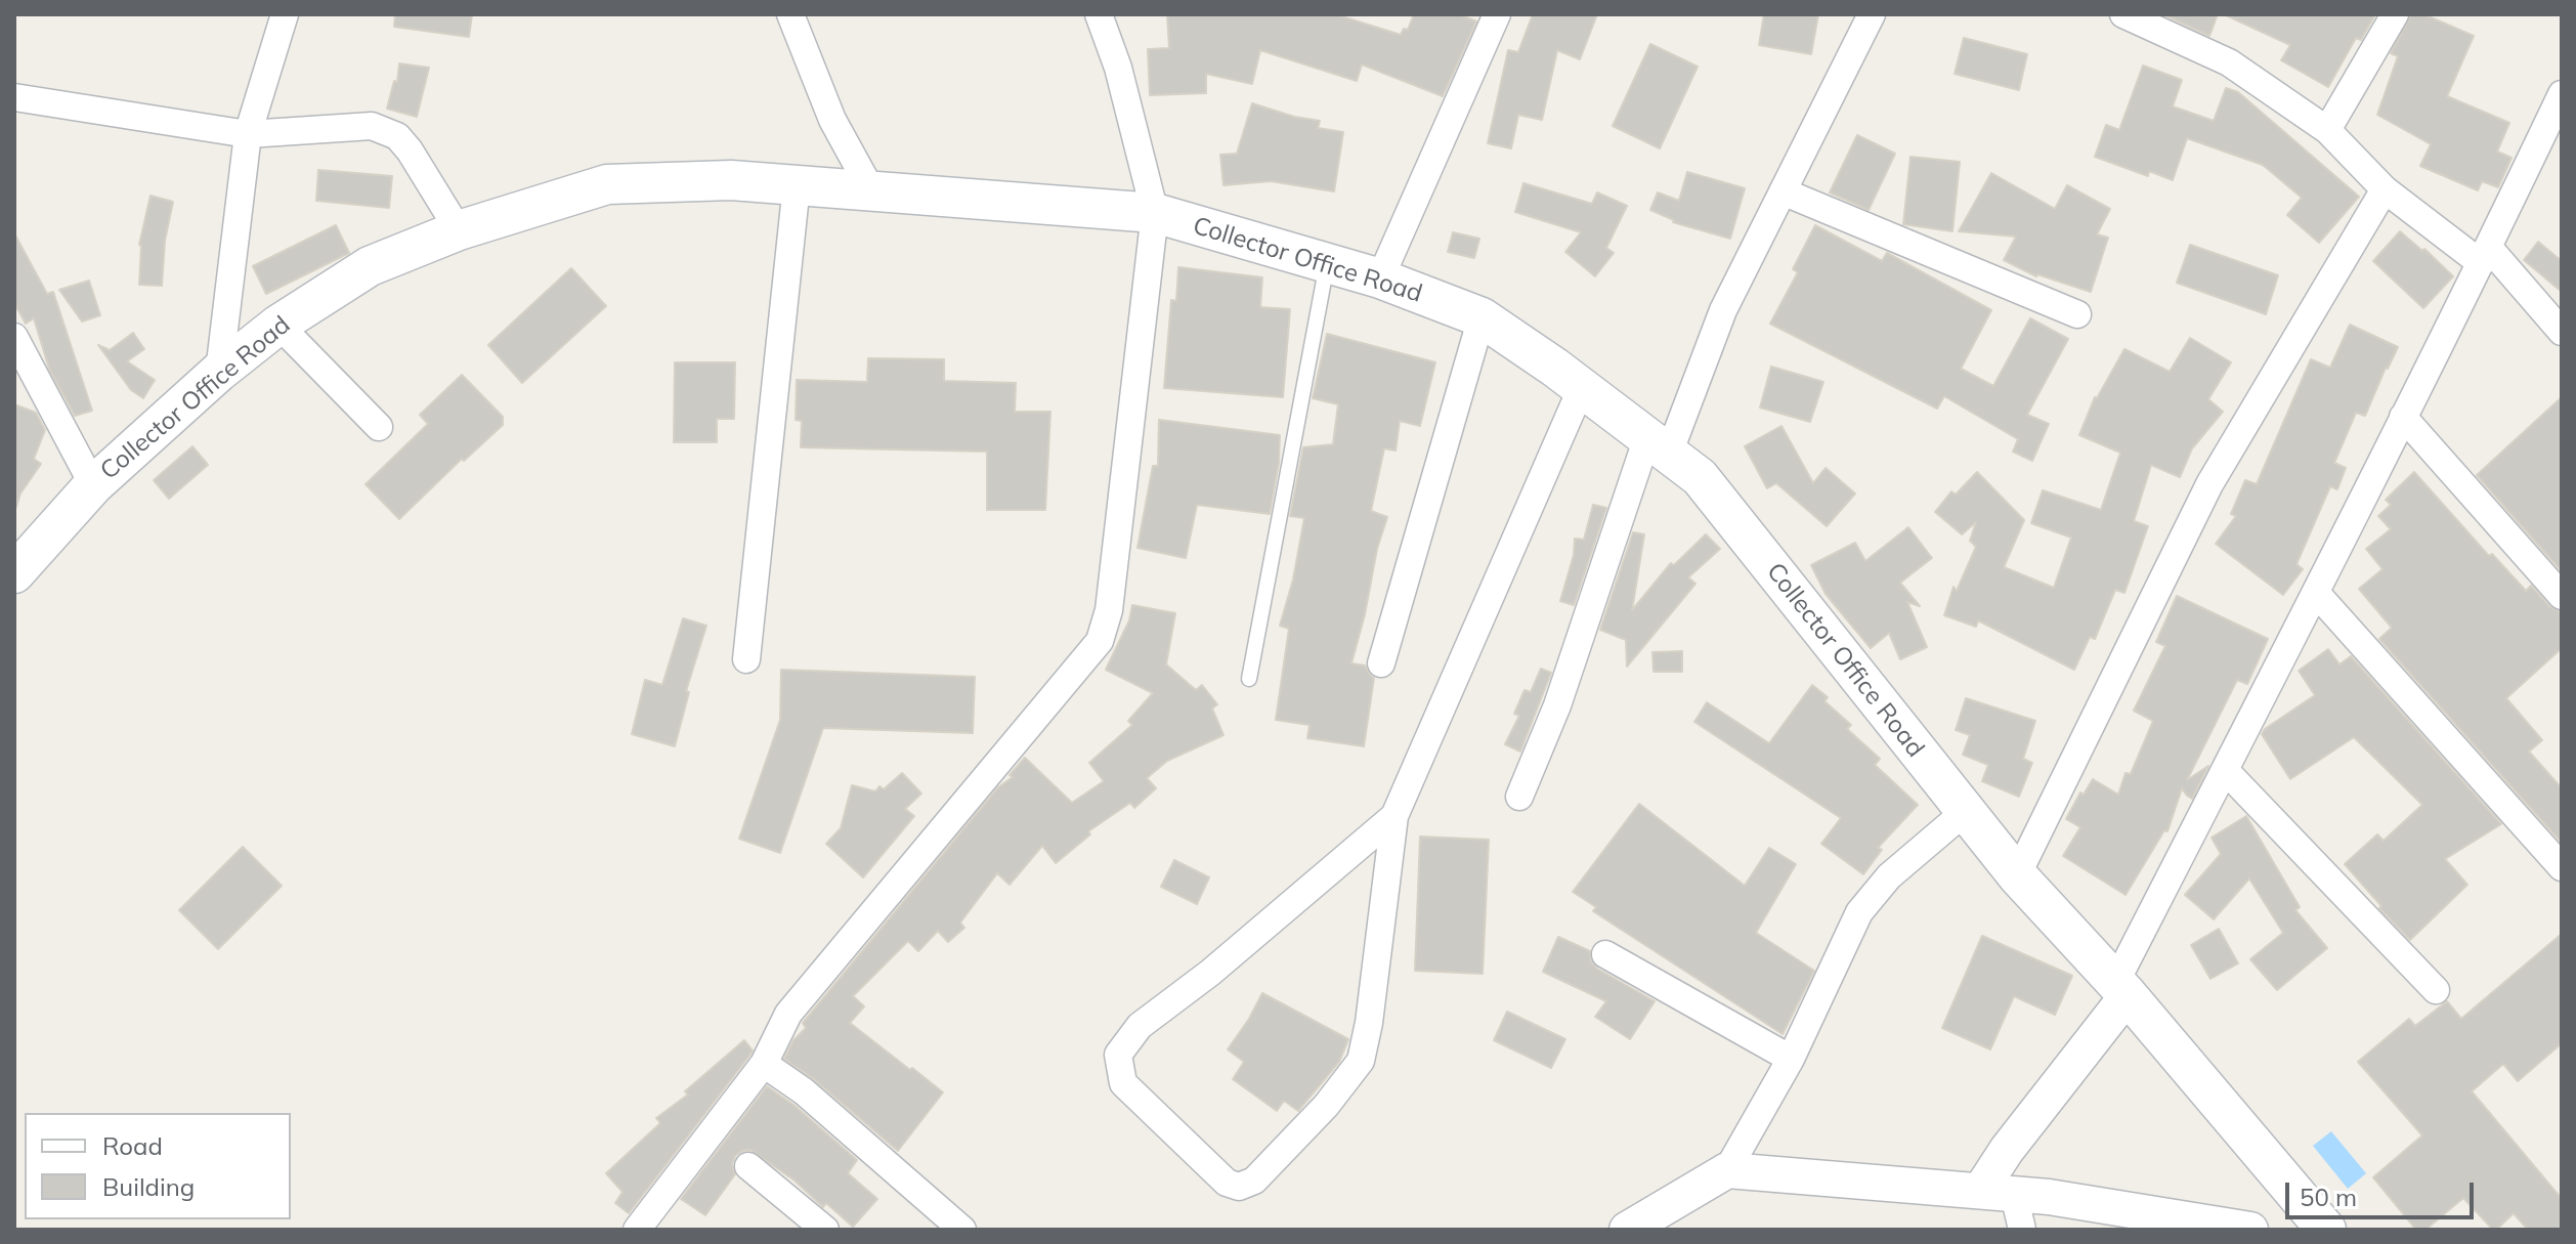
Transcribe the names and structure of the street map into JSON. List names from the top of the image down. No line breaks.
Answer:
{"streets":{"main road":["Collector Office Road"]},"legend":["Road","Building"],"scale_bar":"50 m"}
